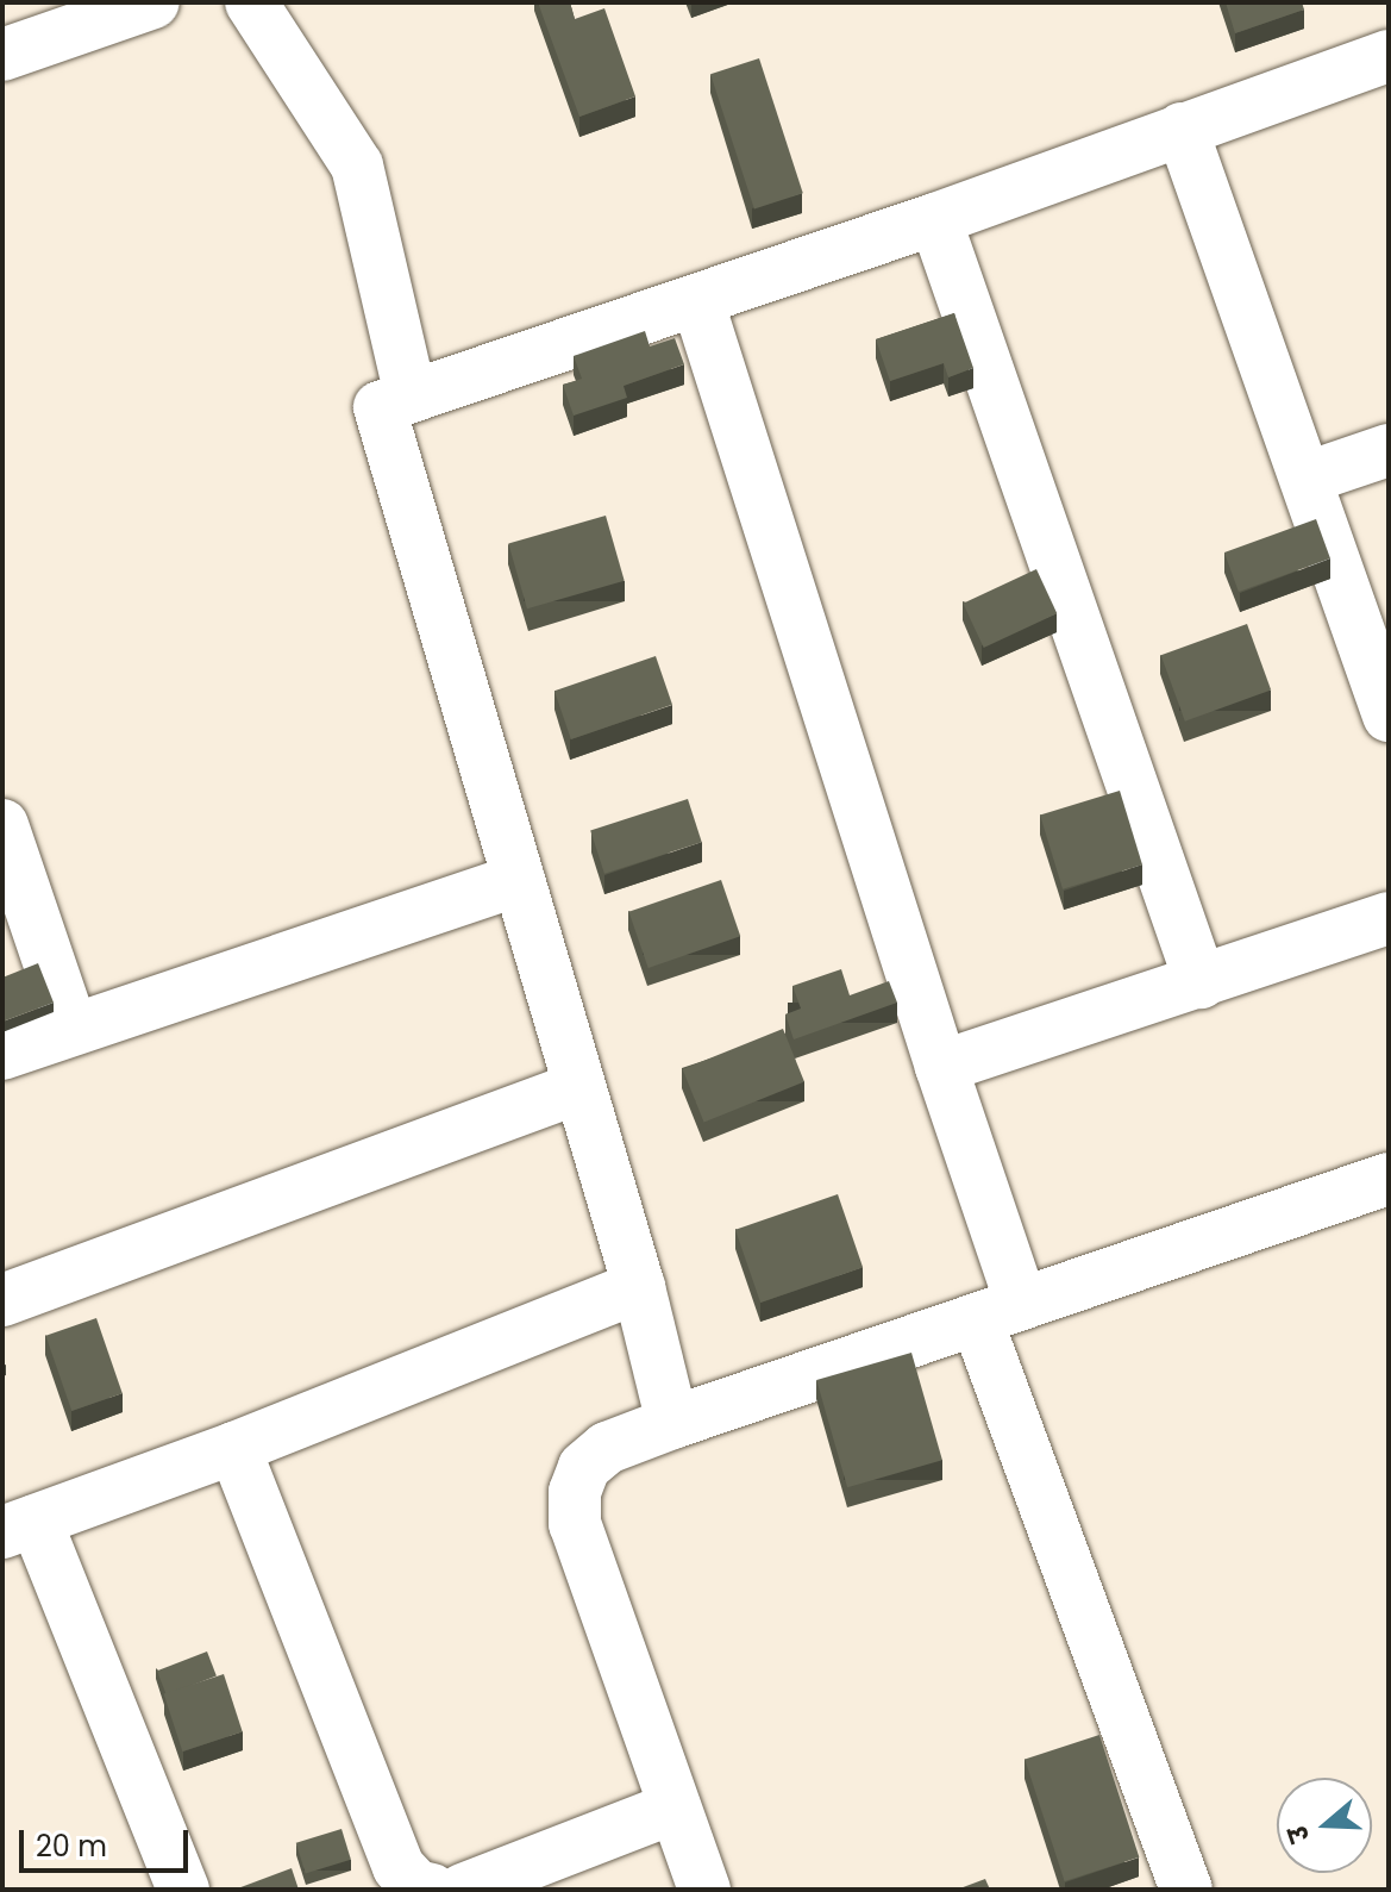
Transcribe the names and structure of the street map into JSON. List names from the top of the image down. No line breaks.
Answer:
{"scale_bar":"20 m","north":"left"}
